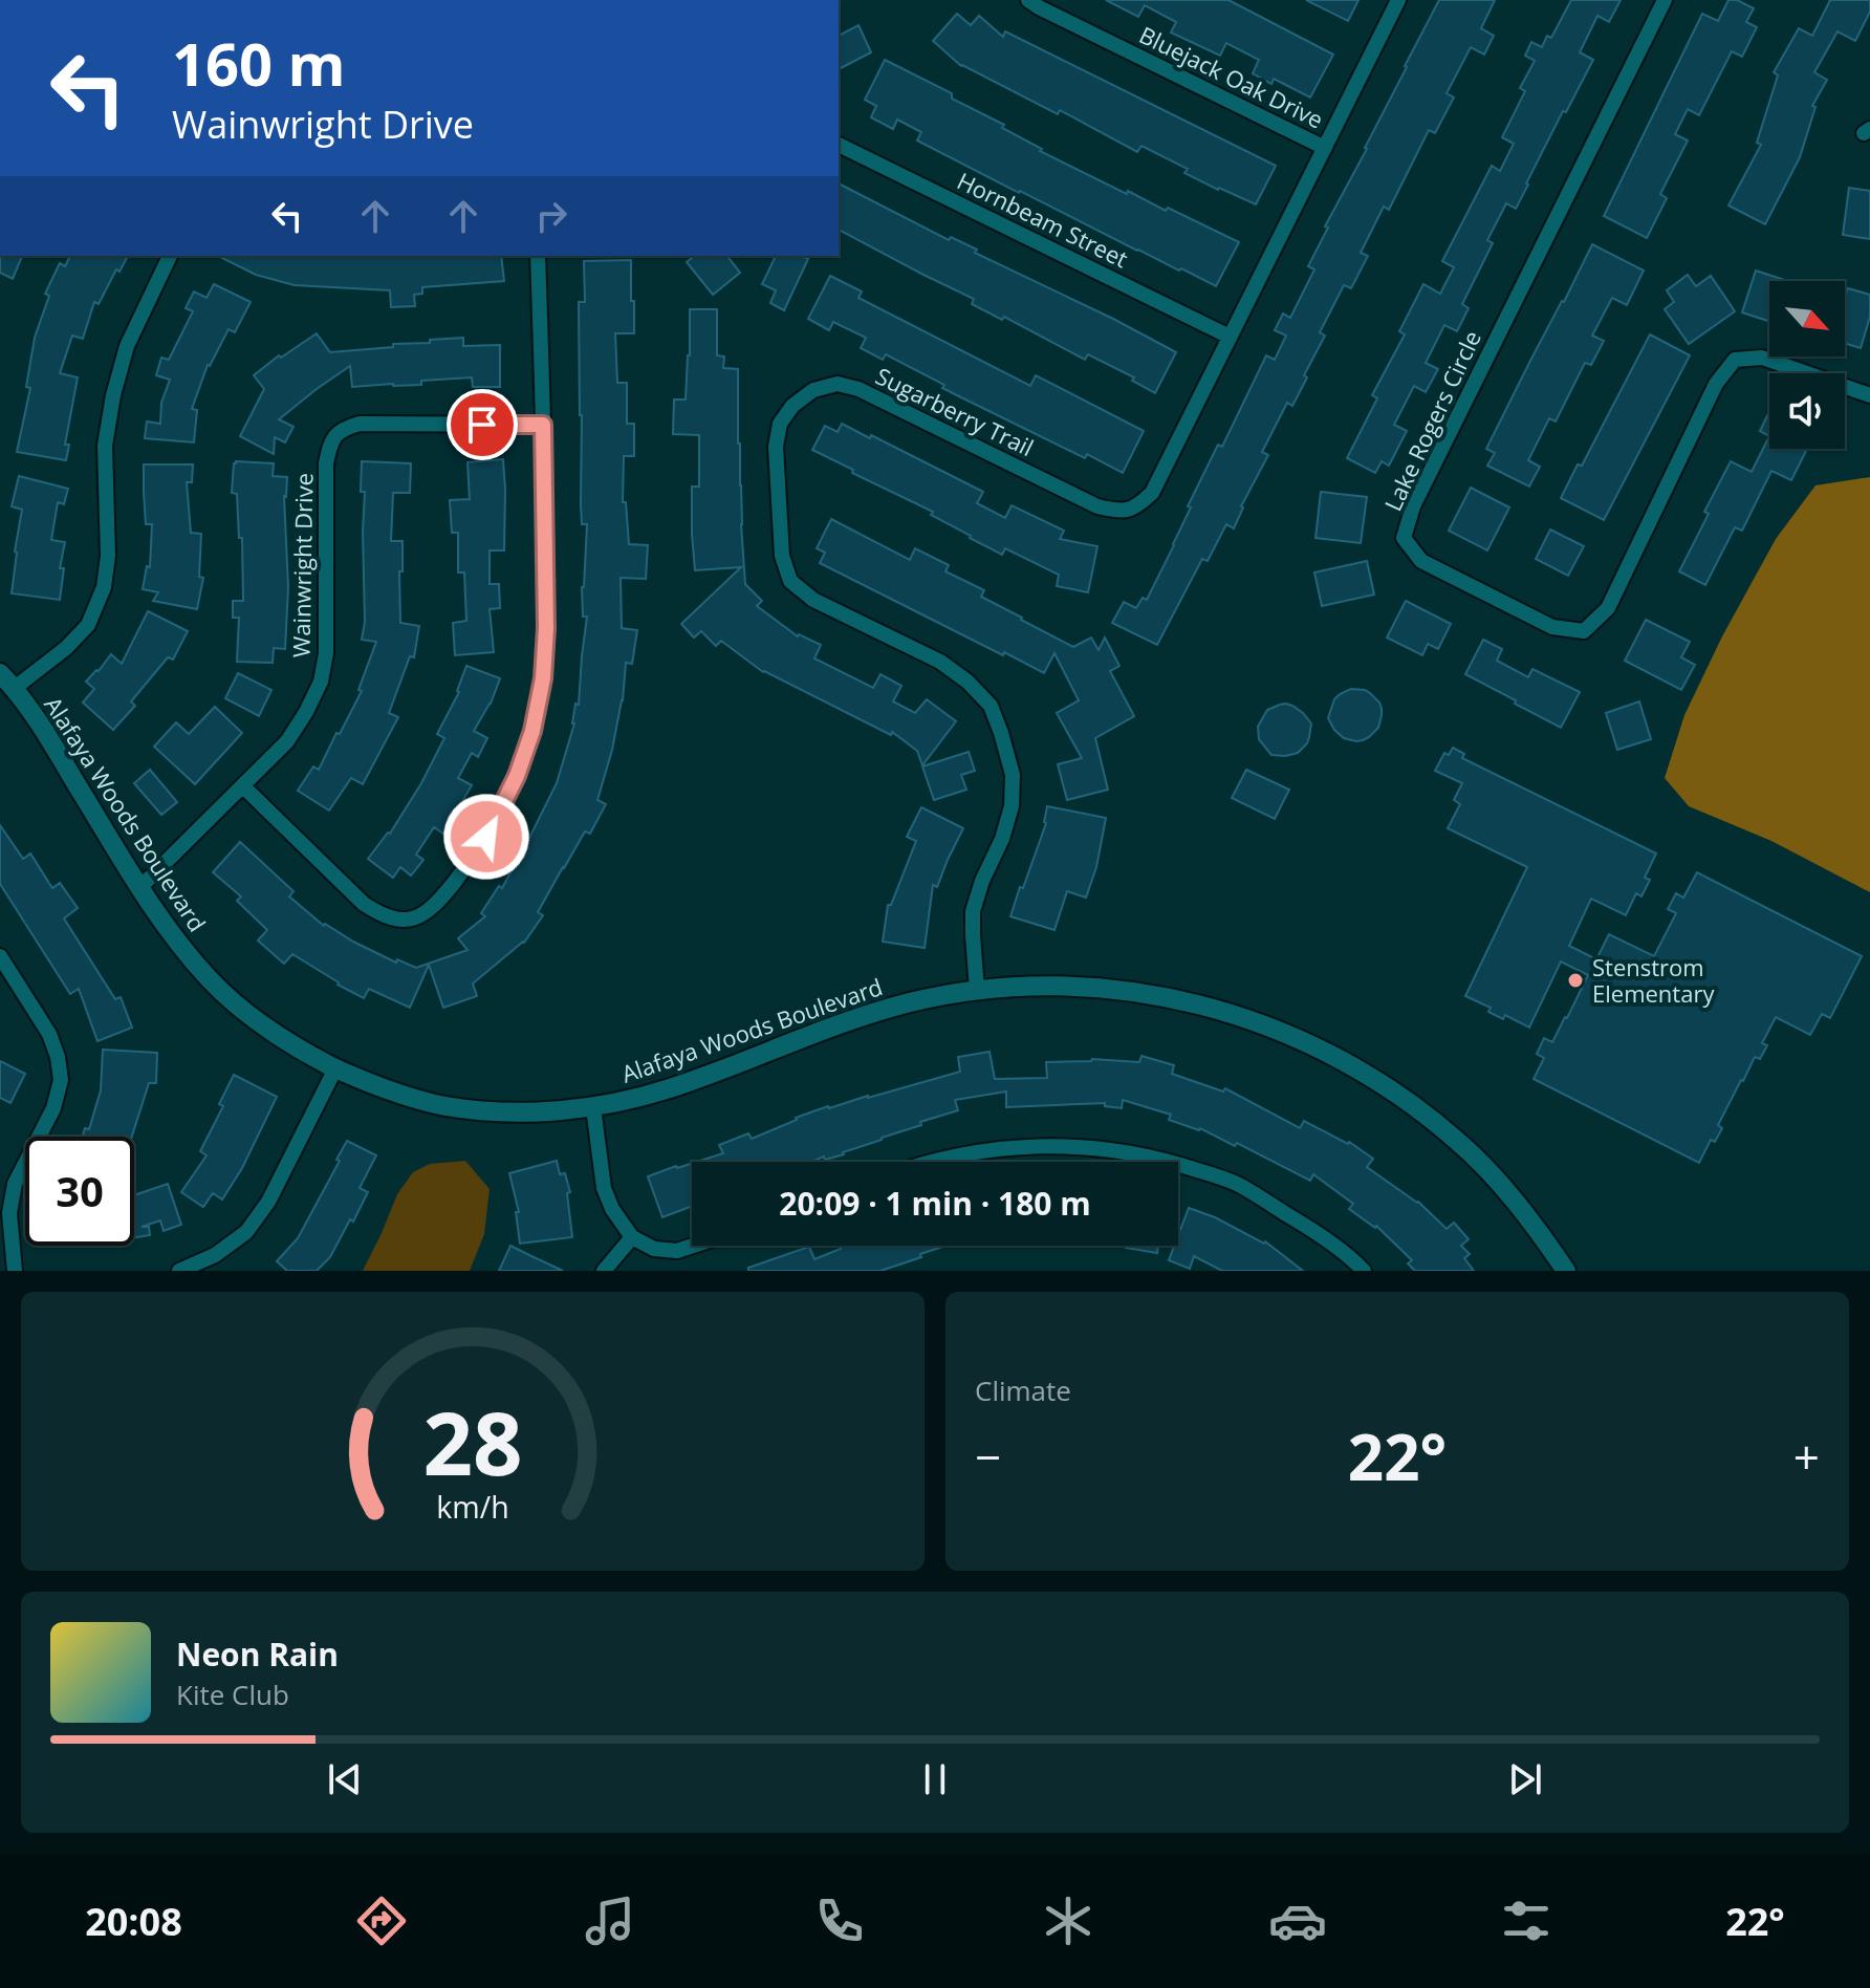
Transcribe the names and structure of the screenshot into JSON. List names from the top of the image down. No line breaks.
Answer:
{"streets":{"street":["Bluejack Oak Drive","Hornbeam Street","Sugarberry Trail","Lake Rogers Circle","Wainwright Drive","Alafaya Woods Boulevard"]},"crossings":[["Bluejack Oak Drive","Sugarberry Trail"],["Hornbeam Street","Sugarberry Trail"],["Sugarberry Trail","Alafaya Woods Boulevard"],["Wainwright Drive","Alafaya Woods Boulevard"]],"places":["Stenstrom Elementary"],"north":"bottom right","page":{"turn":["160 m","Wainwright Drive"],"limit":"30","trip":"20:09 · 1 min · 180 m","tile":"Climate","heat":["−","22°","+"],"song":["Neon Rain","Kite Club"],"tabs":["20:08","22°"],"gauge":["28","km/h"]}}
